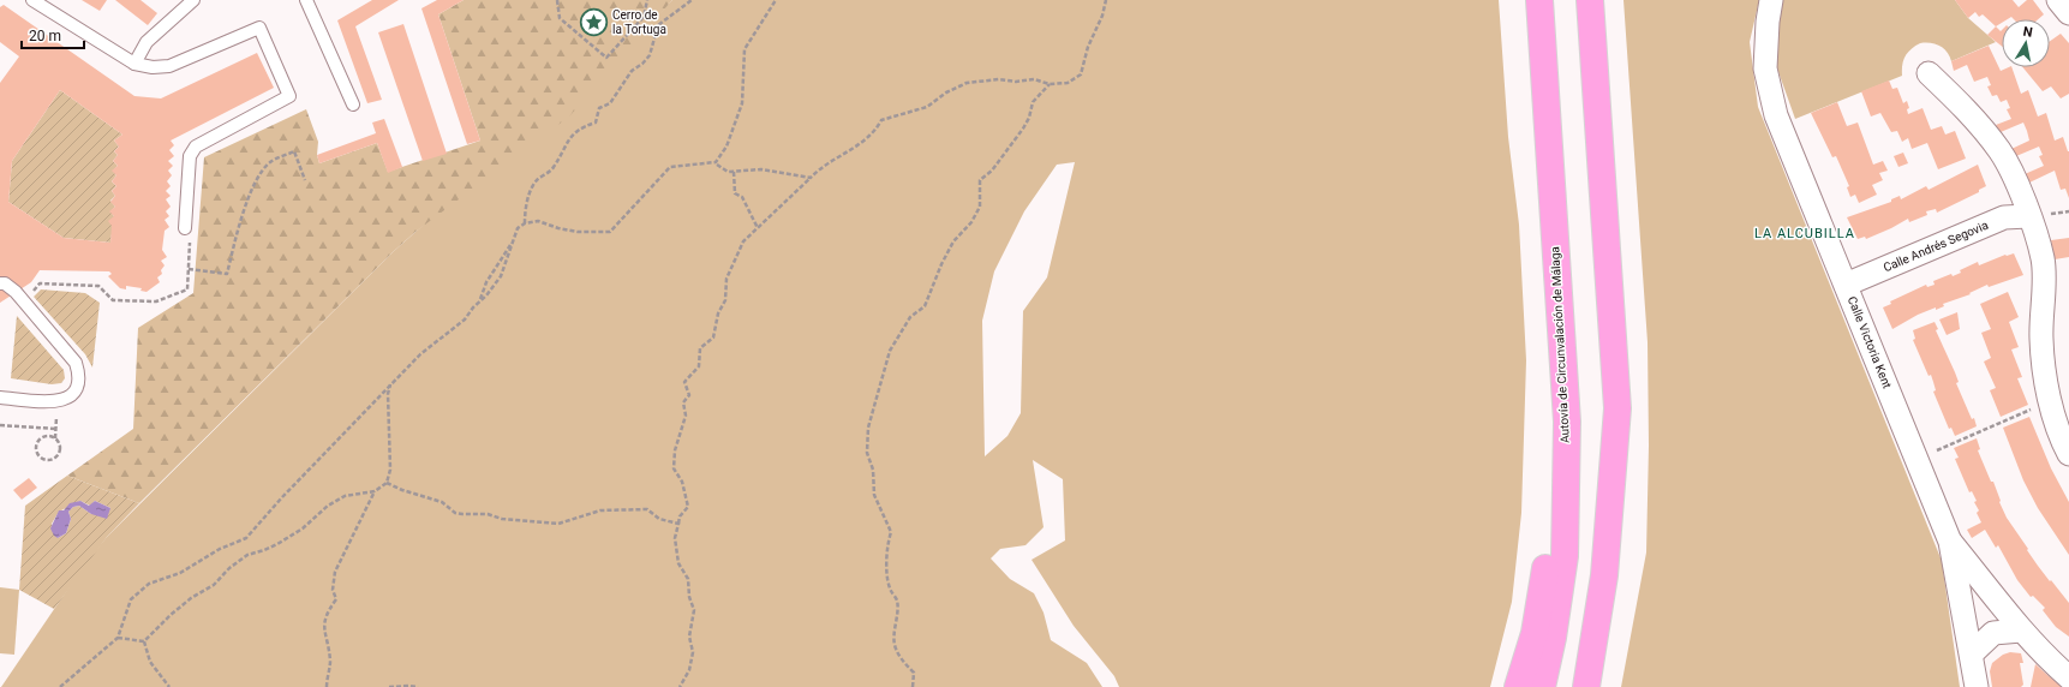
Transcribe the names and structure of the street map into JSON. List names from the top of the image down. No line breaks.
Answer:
{"streets":{"highway":["Autovía de Circunvalación de Málaga"],"street":["Calle Andrés Segovia","Calle Victoria Kent"]},"crossings":[["Calle Andrés Segovia","Calle Victoria Kent"]],"districts":["LA ALCUBILLA"],"places":{"place":["Cerro de la Tortuga"]},"scale_bar":"20 m","north":"top"}
